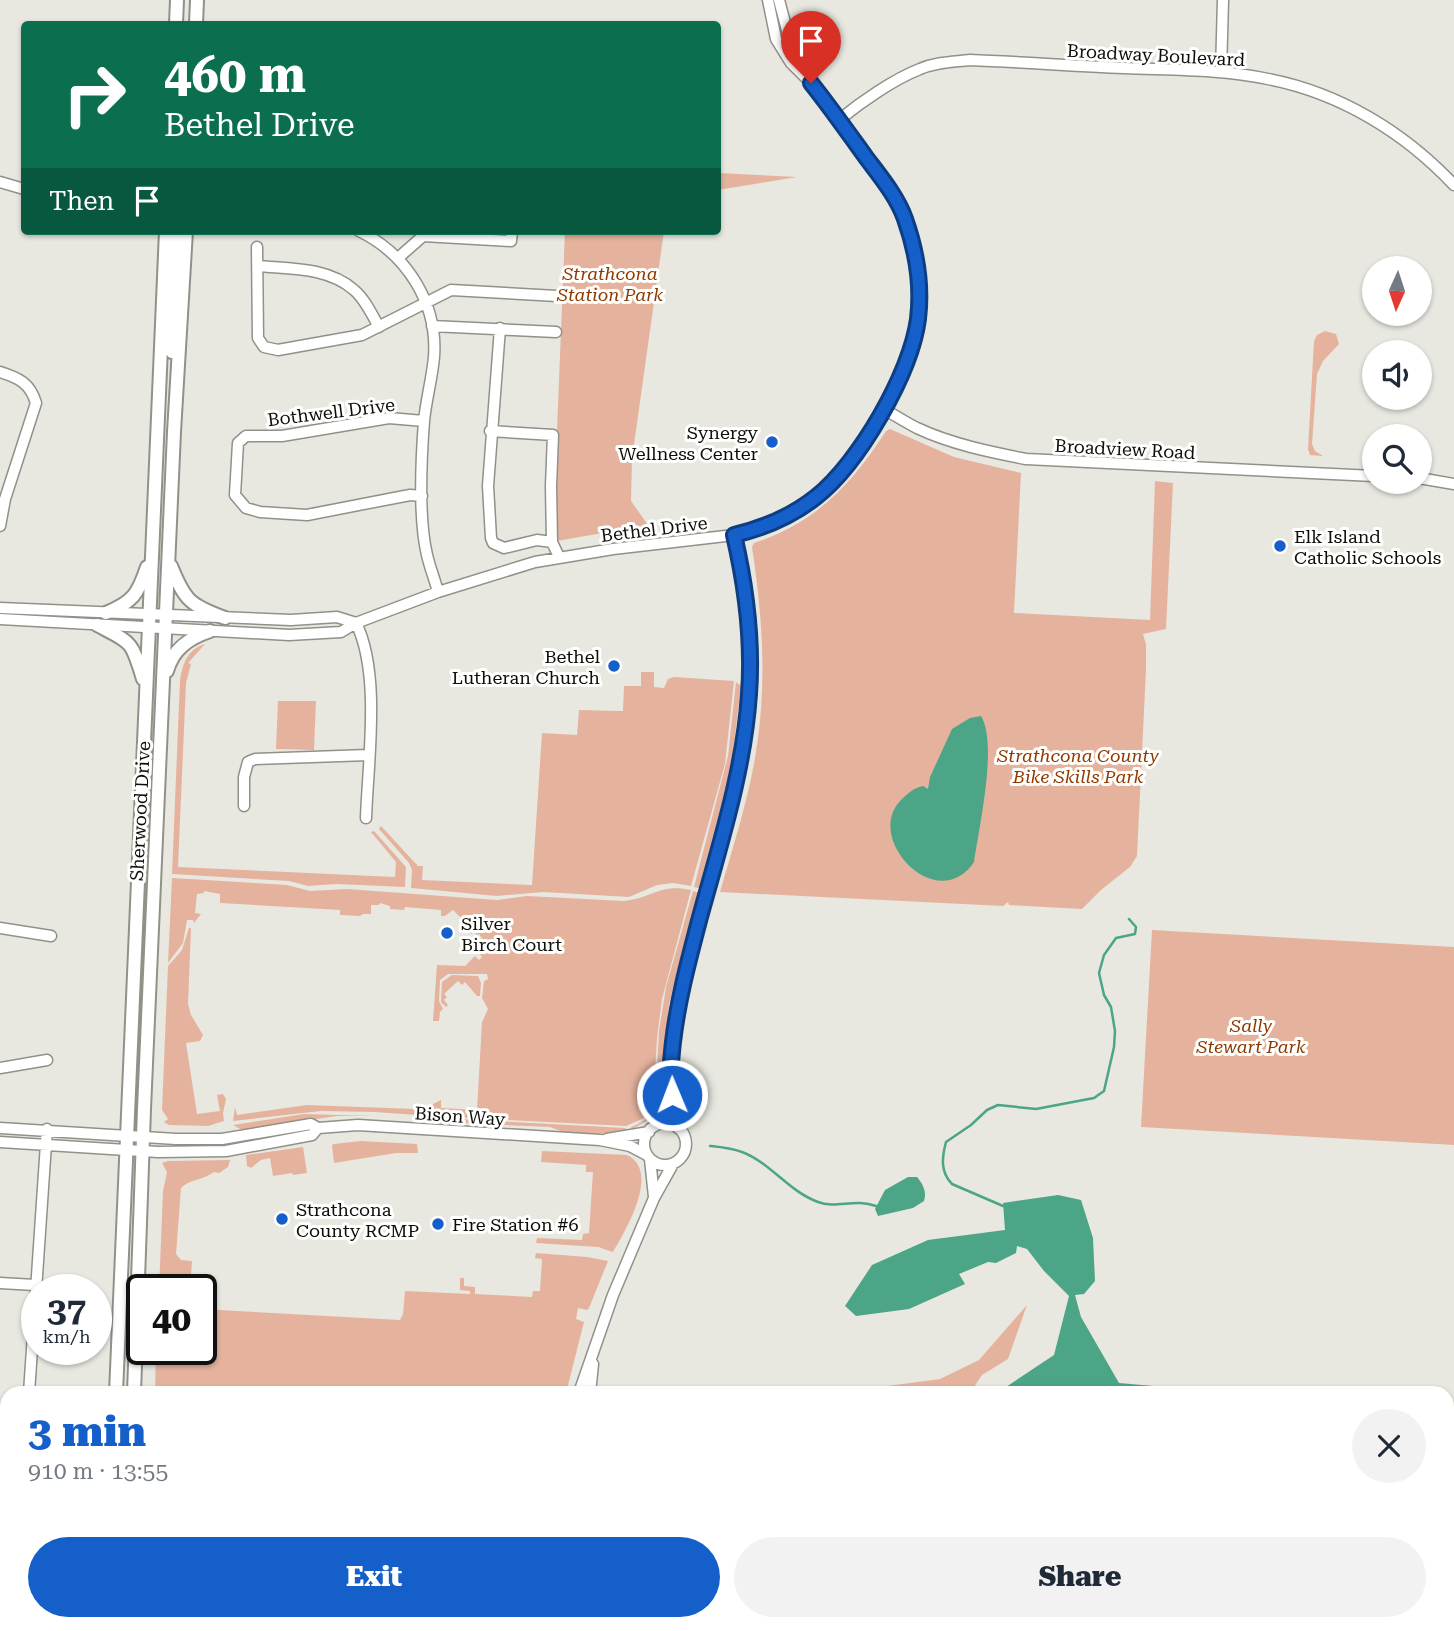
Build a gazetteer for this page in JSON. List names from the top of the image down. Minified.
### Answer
{"streets":{"main road":["Sherwood Drive"],"street":["Broadway Boulevard","Bothwell Drive","Broadview Road","Bethel Drive","Bison Way"]},"crossings":[["Broadway Boulevard","Bethel Drive"],["Broadview Road","Bethel Drive"],["Bethel Drive","Sherwood Drive"],["Sherwood Drive","Bison Way"]],"parks":["Strathcona Station Park","Strathcona County Bike Skills Park","Sally Stewart Park"],"places":["Synergy Wellness Center","Elk Island Catholic Schools","Bethel Lutheran Church","Silver Birch Court","Strathcona County RCMP","Fire Station #6"],"north":"bottom","page":{"turn":["460 m","Bethel Drive"],"then":"Then","speed":"37 km/h","limit":"40","heading":["3 min","910 m · 13:55"],"buttons":["Exit","Share"]}}
